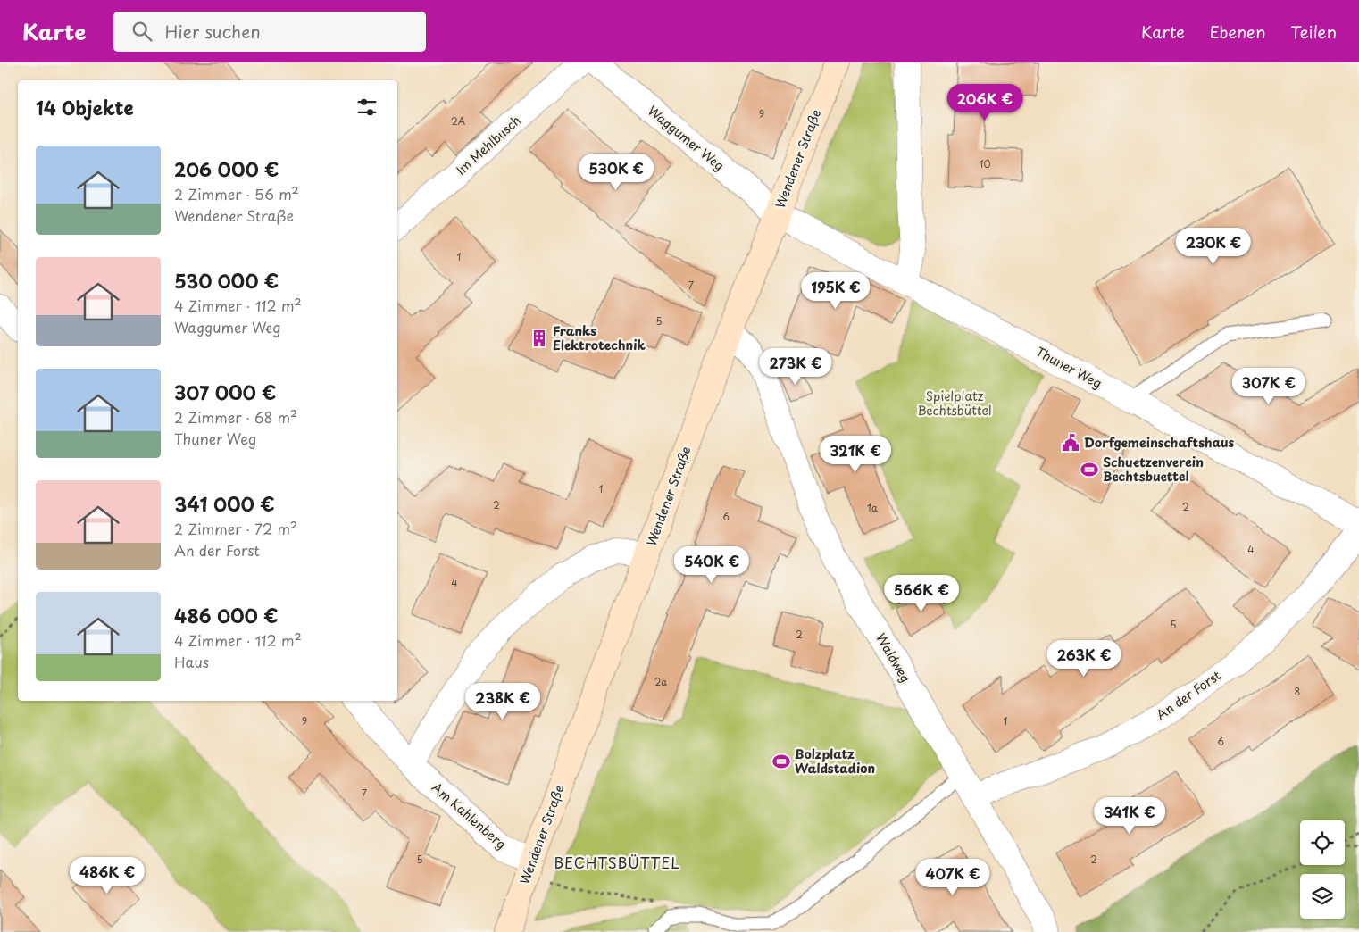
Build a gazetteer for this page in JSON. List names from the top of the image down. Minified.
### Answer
{"streets":{"main road":["Wendener Straße"],"street":["Waggumer Weg","Im Mehlbusch","Thuner Weg","Waldweg","An der Forst","Am Kahlenberg"]},"crossings":[["Waggumer Weg","Wendener Straße"],["Waggumer Weg","Thuner Weg"],["Wendener Straße","Thuner Weg"],["Wendener Straße","Waldweg"],["Wendener Straße","Am Kahlenberg"],["Waldweg","An der Forst"]],"districts":["BECHTSBÜTTEL"],"parks":["Spielplatz Bechtsbüttel"],"places":{"building":["Franks Elektrotechnik"],"public building":["Dorfgemeinschaftshaus"],"sports":["Schuetzenverein Bechtsbuettel","Bolzplatz Waldstadion"]},"house_numbers":["9","2A","10","1","7","5","1","2","2","1a","6","4","4","5","2","2a","8","9","1","6","7","5","2"],"page":{"header":"Karte","search":"Hier suchen","nav":["Karte","Ebenen","Teilen"],"heading":"14 Objekte","price":["206K €","530K €","230K €","195K €","273K €","307K €","321K €","540K €","566K €","263K €","238K €","341K €","486K €","407K €"],"list":[{"name":"206 000 €","note":"2 Zimmer · 56 m² · Wendener Straße"},{"name":"530 000 €","note":"4 Zimmer · 112 m² · Waggumer Weg"},{"name":"307 000 €","note":"2 Zimmer · 68 m² · Thuner Weg"},{"name":"341 000 €","note":"2 Zimmer · 72 m² · An der Forst"},{"name":"486 000 €","note":"4 Zimmer · 112 m² · Haus"}]}}
